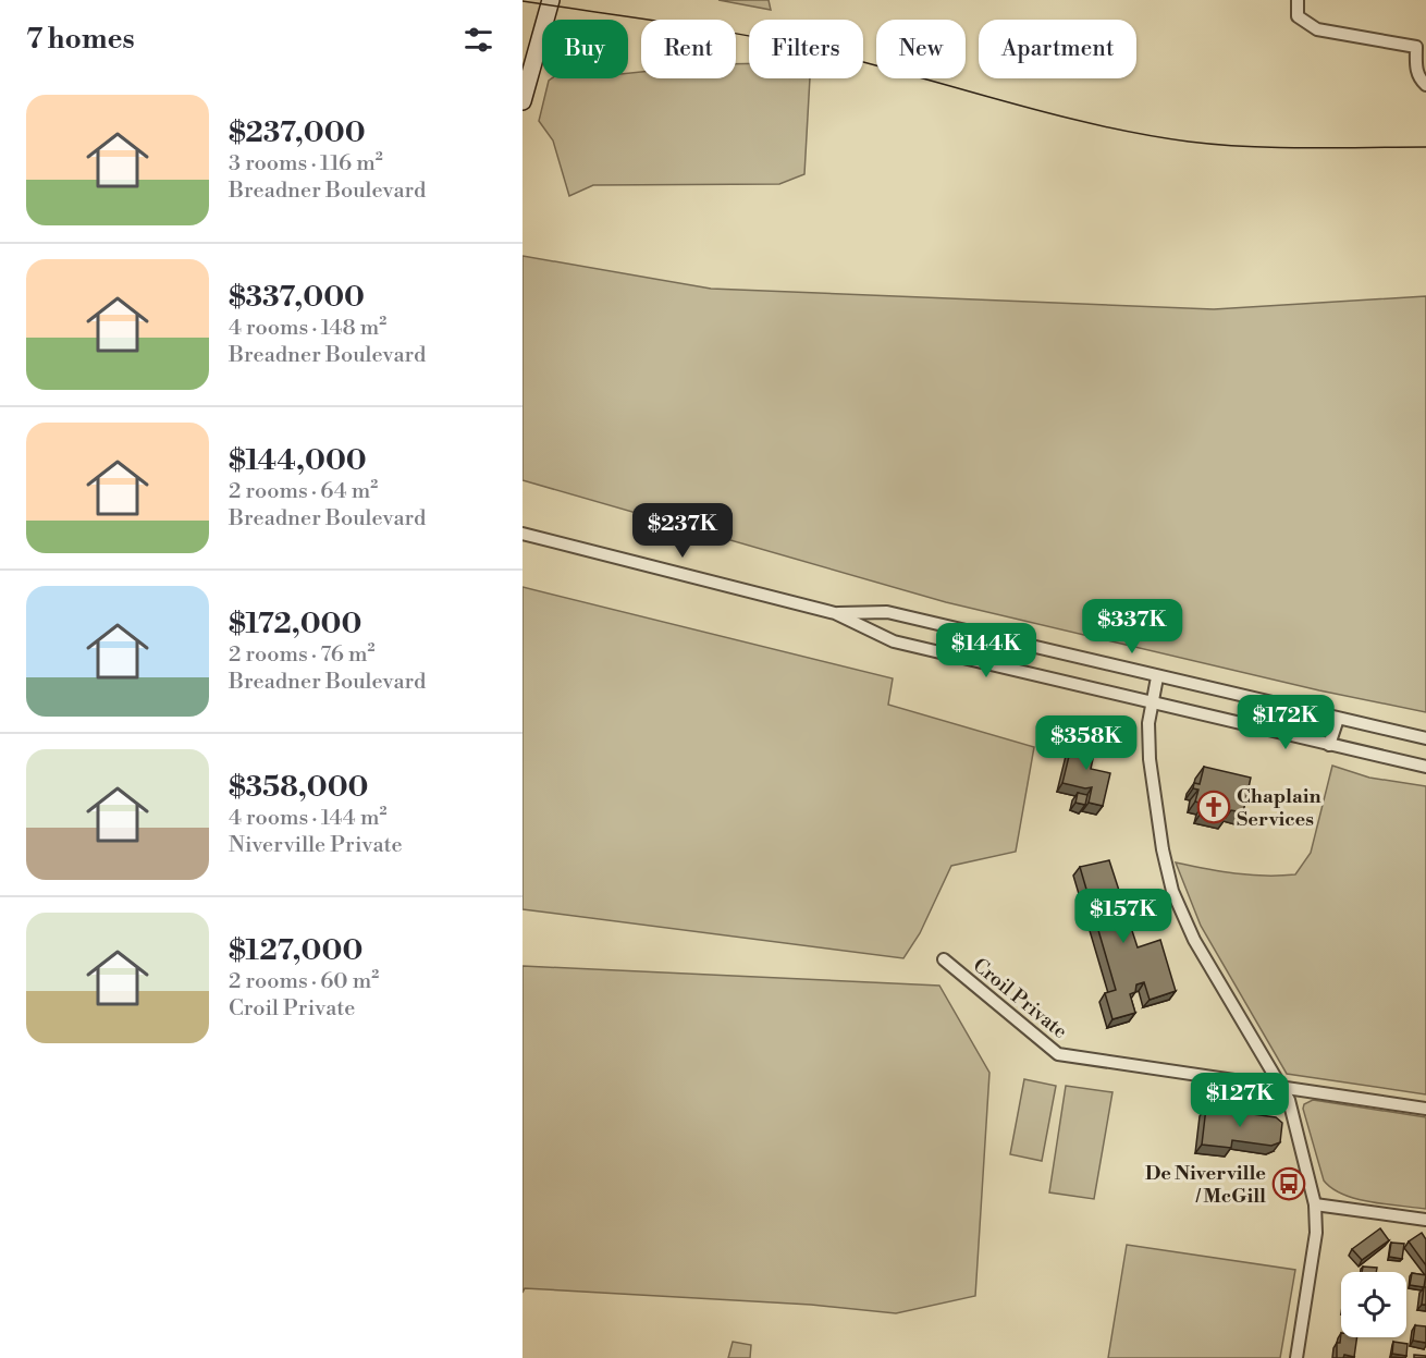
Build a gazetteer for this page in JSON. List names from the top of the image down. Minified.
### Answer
{"streets":{"street":["Croil Private"]},"places":{"church":["Chaplain Services"],"bus stop":["De Niverville / McGill"]},"page":{"heading":"7 homes","chip":["Buy","Rent","Filters","New","Apartment"],"list":[{"name":"$237,000","note":"3 rooms · 116 m² · Breadner Boulevard"},{"name":"$337,000","note":"4 rooms · 148 m² · Breadner Boulevard"},{"name":"$144,000","note":"2 rooms · 64 m² · Breadner Boulevard"},{"name":"$172,000","note":"2 rooms · 76 m² · Breadner Boulevard"},{"name":"$358,000","note":"4 rooms · 144 m² · Niverville Private"},{"name":"$127,000","note":"2 rooms · 60 m² · Croil Private"}],"price":["$237K","$337K","$144K","$172K","$358K","$157K","$127K"]}}
